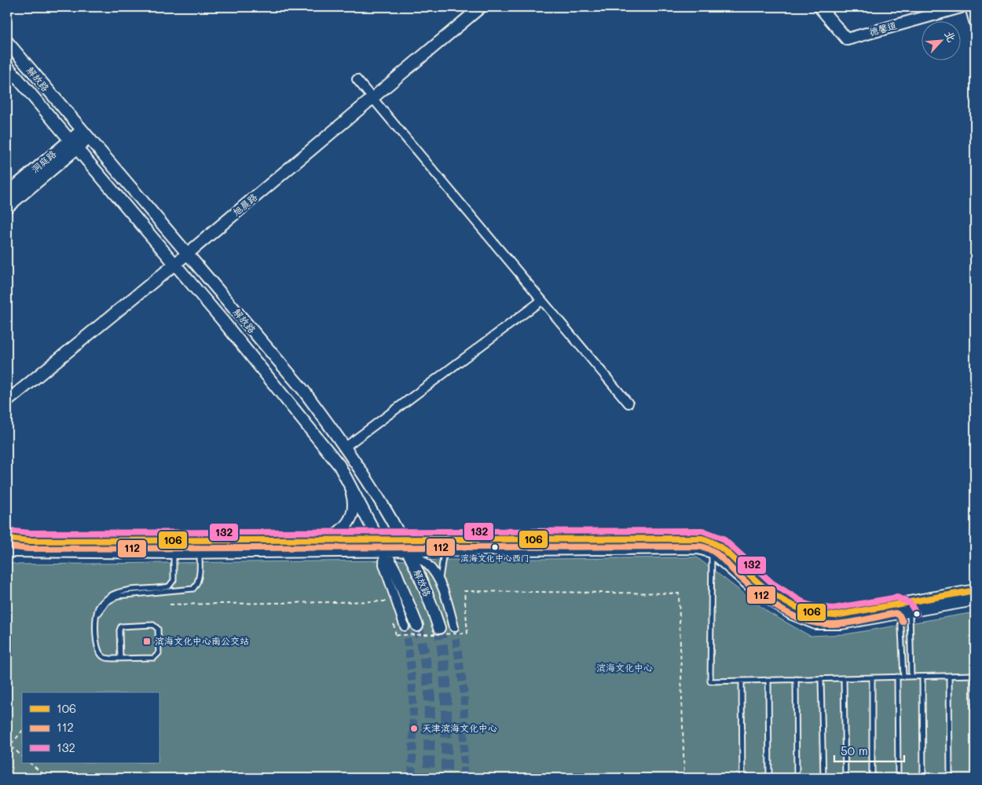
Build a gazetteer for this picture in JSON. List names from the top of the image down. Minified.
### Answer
{"streets":{"street":["德馨道","解放路","洞庭路","旭晨路"]},"crossings":[["解放路","洞庭路"],["解放路","旭晨路"]],"parks":["滨海文化中心"],"places":{"other":["滨海文化中心西门","天津滨海文化中心"],"transit":["滨海文化中心南公交站"]},"lines":["transit line 132","transit line 106","transit line 112"],"legend":["106","112","132"],"scale_bar":"50 m","north":"top right"}
